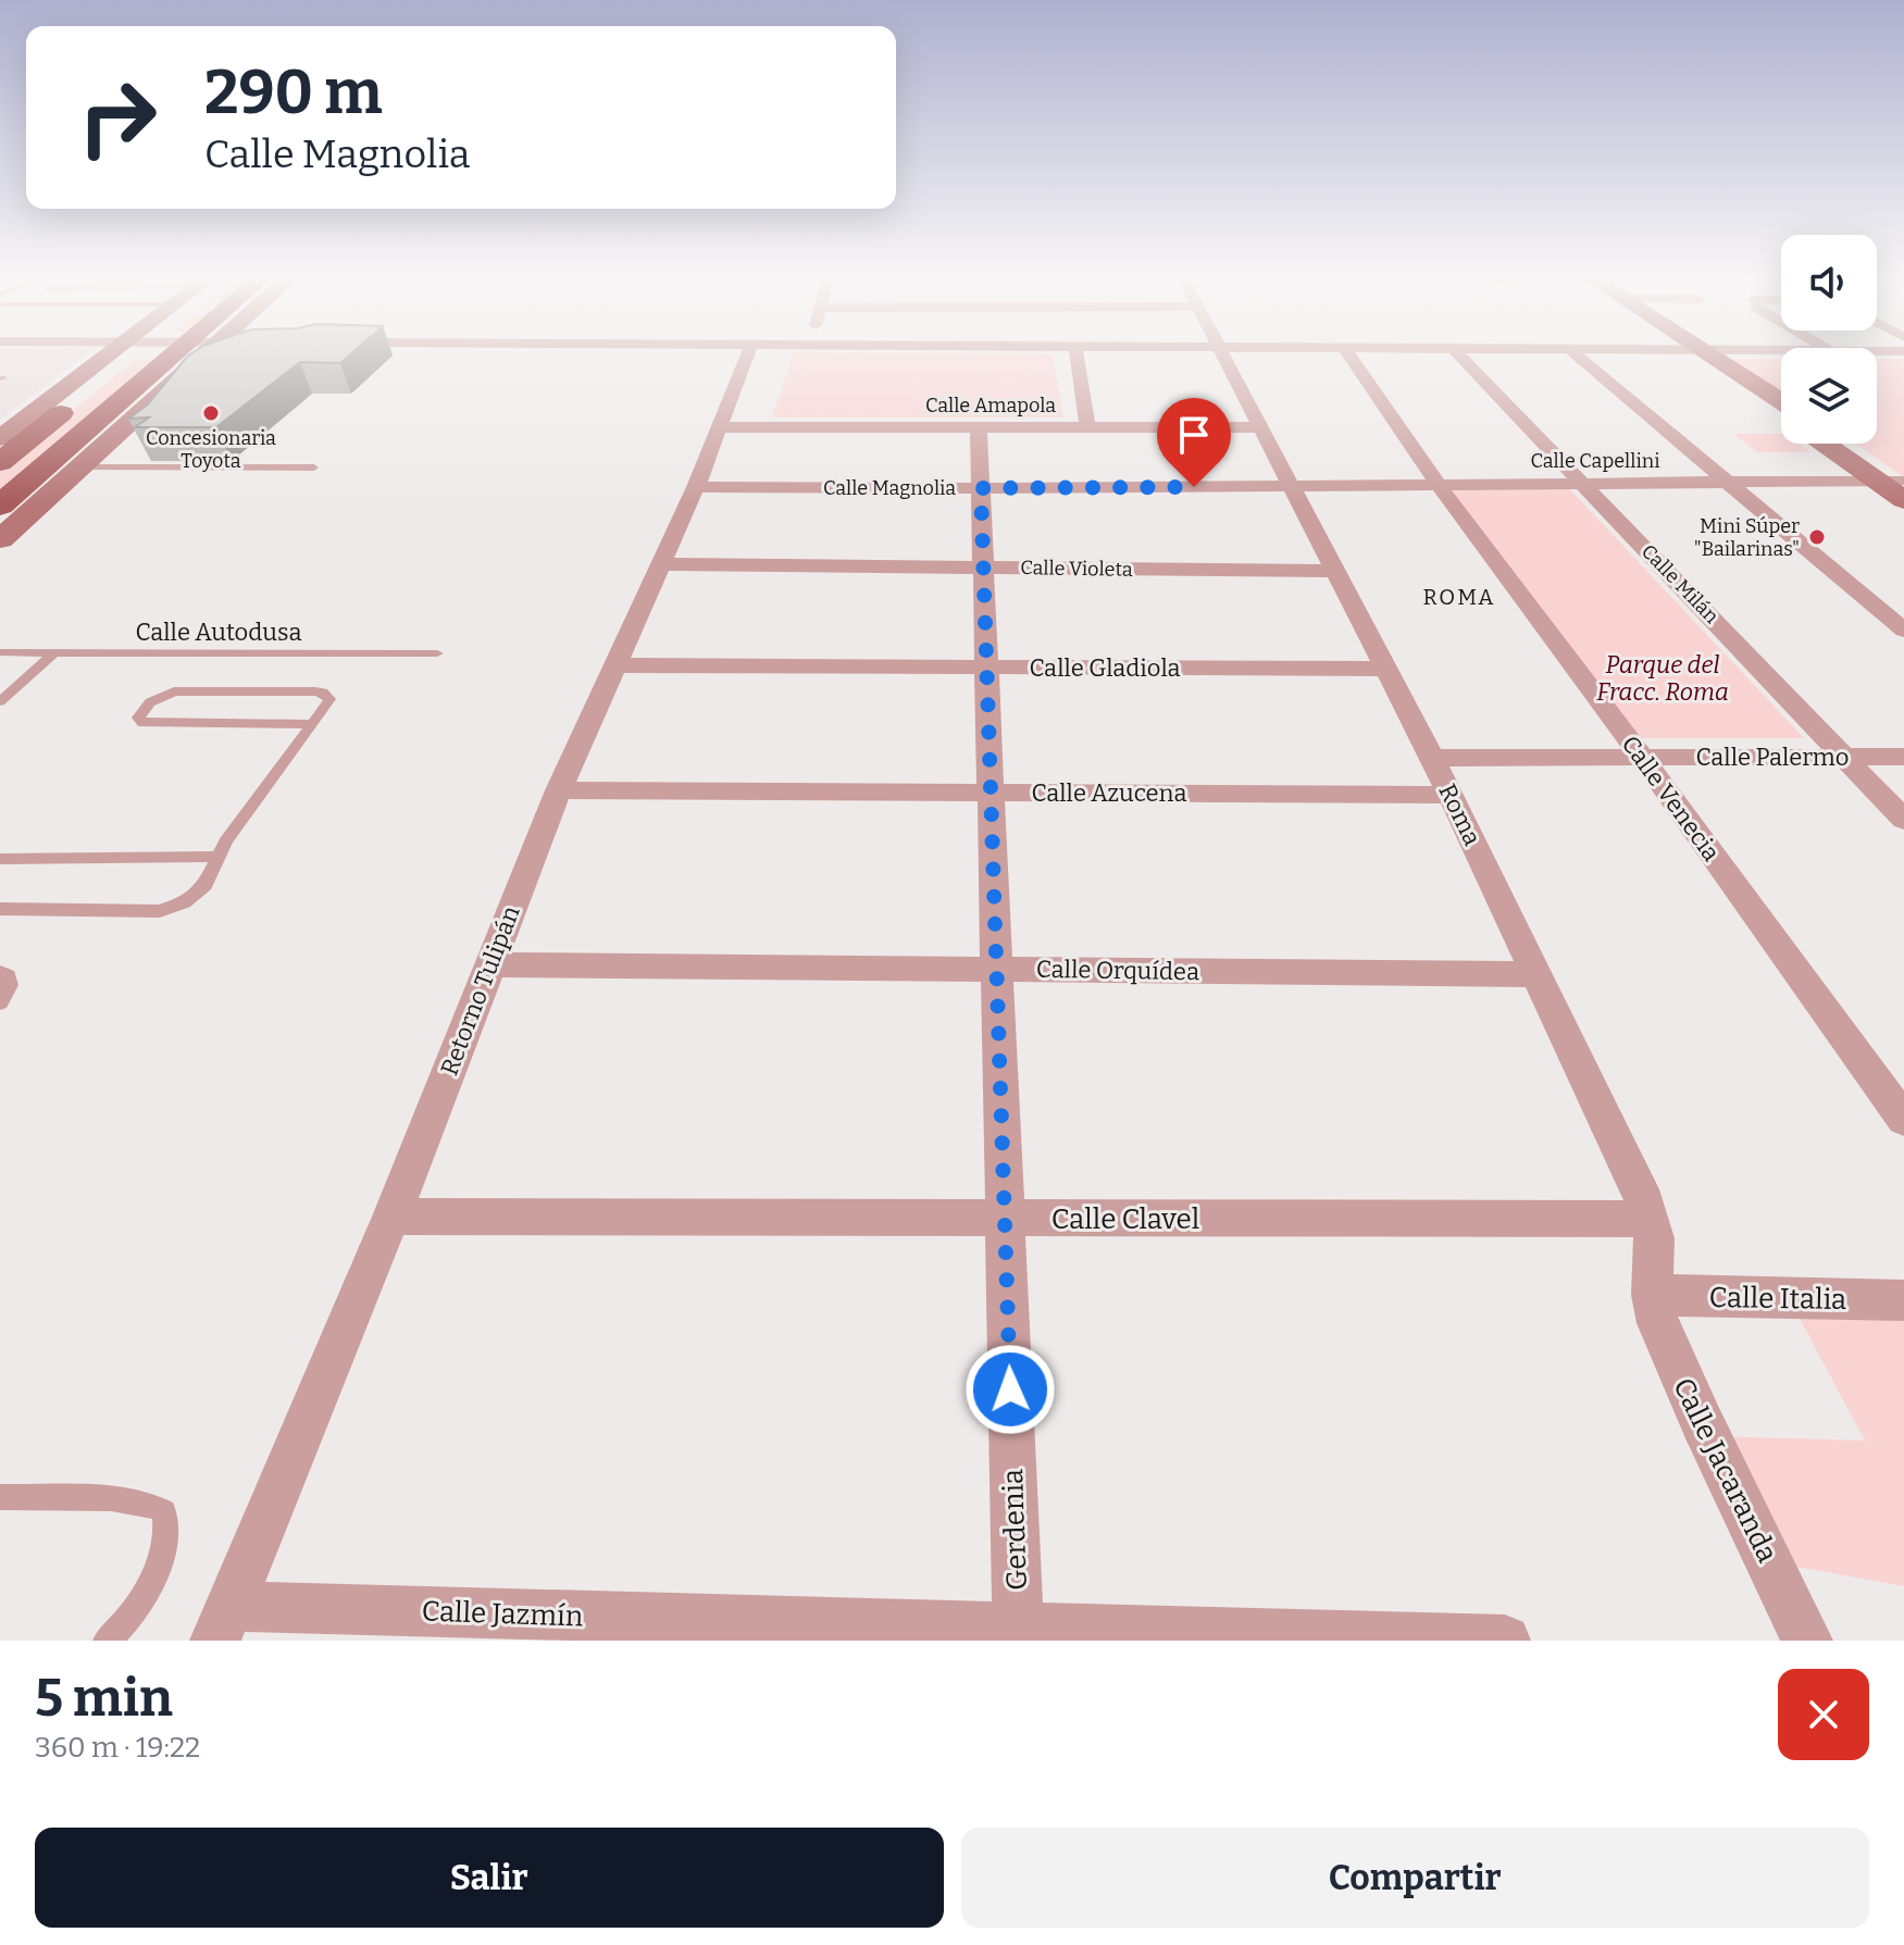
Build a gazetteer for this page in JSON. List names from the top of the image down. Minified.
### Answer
{"streets":{"street":["Calle Amapola","Calle Capellini","Calle Magnolia","Calle Violeta","Calle Milán","Calle Gladiola","Calle Palermo","Calle Azucena","Calle Venecia","Roma","Calle Orquídea","Retorno Tulipán","Calle Clavel","Calle Italia","Calle Jacaranda","Gerdenia","Calle Jazmín"],"lane":["Calle Autodusa"]},"crossings":[["Calle Amapola","Roma"],["Calle Amapola","Retorno Tulipán"],["Calle Amapola","Gerdenia"],["Calle Capellini","Calle Magnolia"],["Calle Capellini","Calle Milán"],["Calle Capellini","Calle Venecia"],["Calle Capellini","Roma"],["Calle Magnolia","Roma"],["Calle Magnolia","Retorno Tulipán"],["Calle Magnolia","Gerdenia"],["Calle Violeta","Roma"],["Calle Violeta","Retorno Tulipán"],["Calle Violeta","Gerdenia"],["Calle Milán","Calle Palermo"],["Calle Gladiola","Roma"],["Calle Gladiola","Retorno Tulipán"],["Calle Gladiola","Gerdenia"],["Calle Palermo","Calle Venecia"],["Calle Palermo","Roma"],["Calle Azucena","Roma"],["Calle Azucena","Retorno Tulipán"],["Calle Azucena","Gerdenia"],["Roma","Calle Orquídea"],["Roma","Calle Clavel"],["Roma","Calle Italia"],["Roma","Calle Jacaranda"],["Calle Orquídea","Retorno Tulipán"],["Calle Orquídea","Gerdenia"],["Retorno Tulipán","Calle Clavel"],["Retorno Tulipán","Calle Jazmín"],["Calle Clavel","Gerdenia"],["Calle Italia","Calle Jacaranda"],["Gerdenia","Calle Jazmín"]],"districts":["ROMA"],"parks":["Parque del Fracc. Roma"],"places":["Concesionaria Toyota","Mini Súper \"Bailarinas\""],"page":{"turn":["290 m","Calle Magnolia"],"heading":["5 min","360 m · 19:22"],"buttons":["Salir","Compartir"]}}
